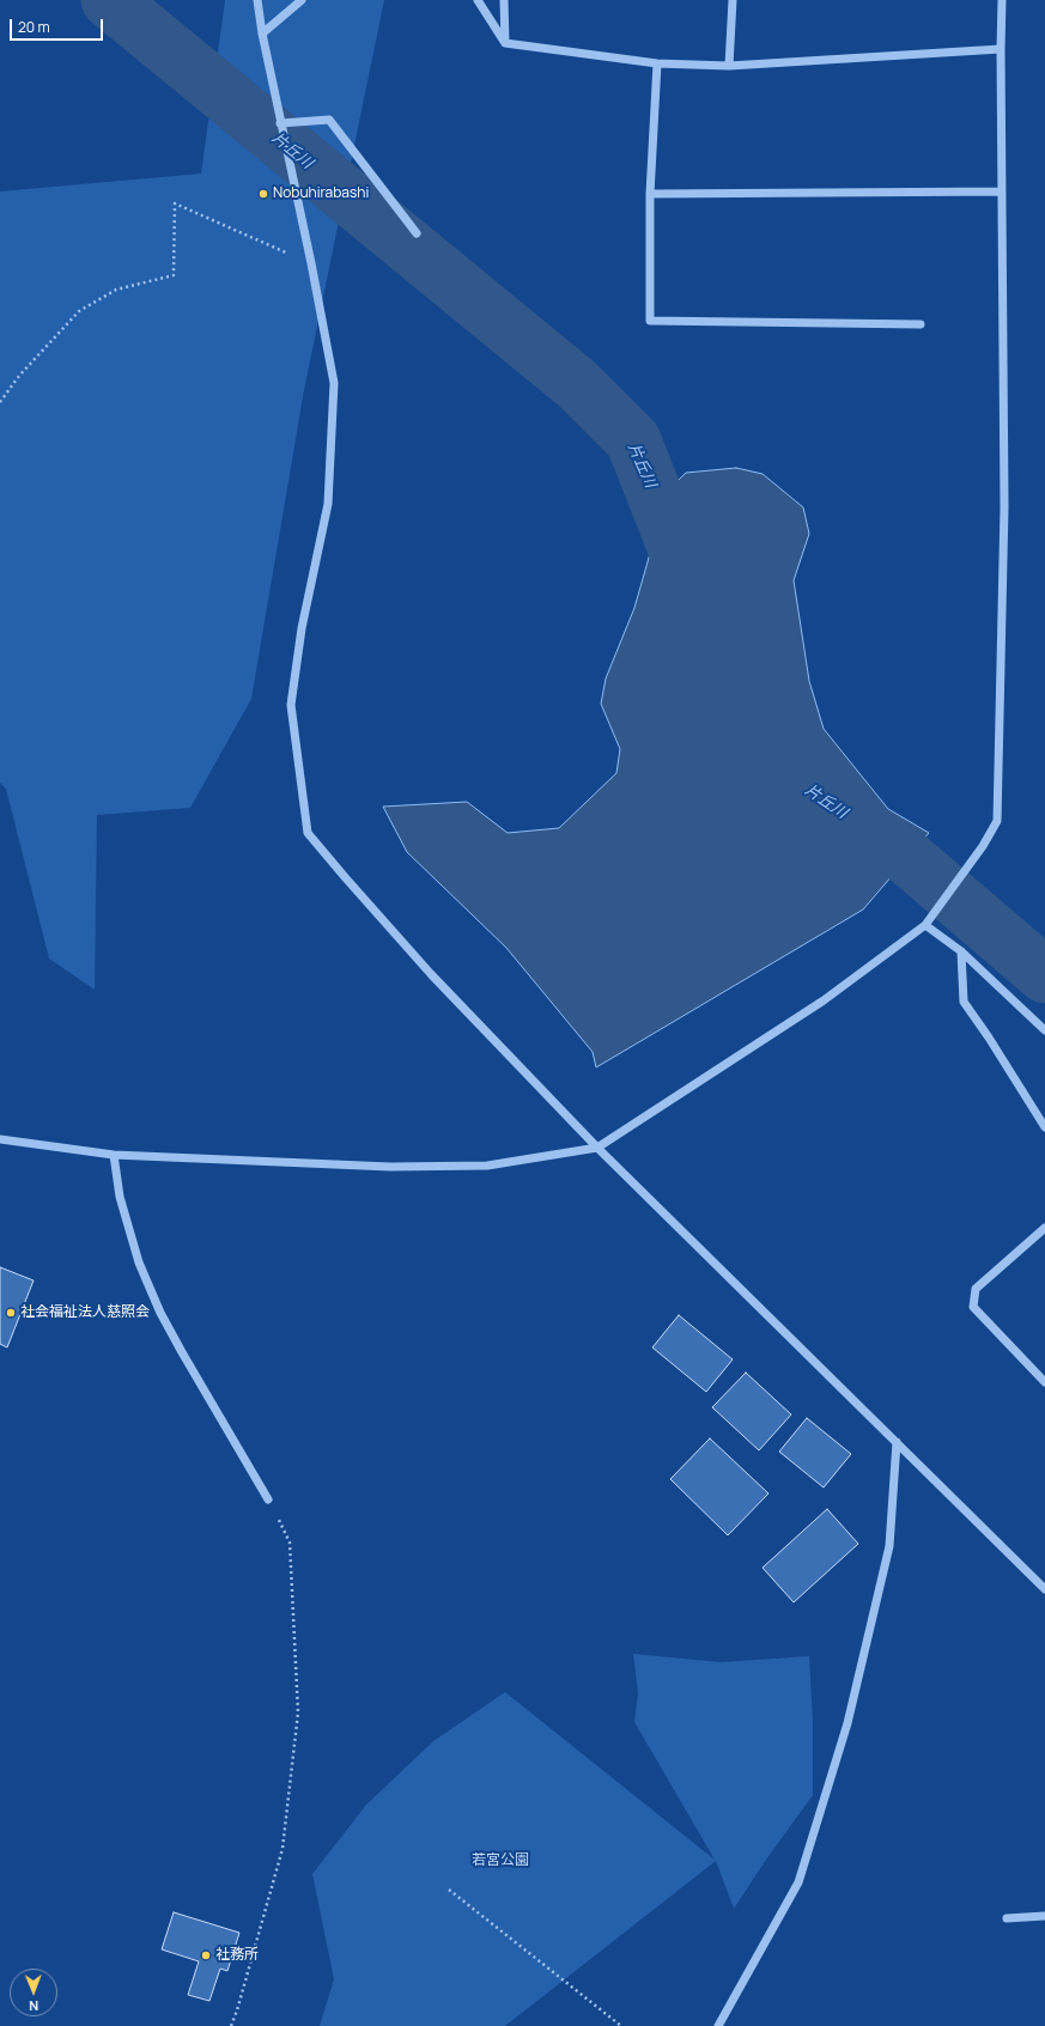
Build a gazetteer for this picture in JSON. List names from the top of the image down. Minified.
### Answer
{"water":["片丘川"],"parks":["若宮公園"],"places":["Nobuhirabashi","社会福祉法人慈照会","社務所"],"scale_bar":"20 m","north":"bottom"}
